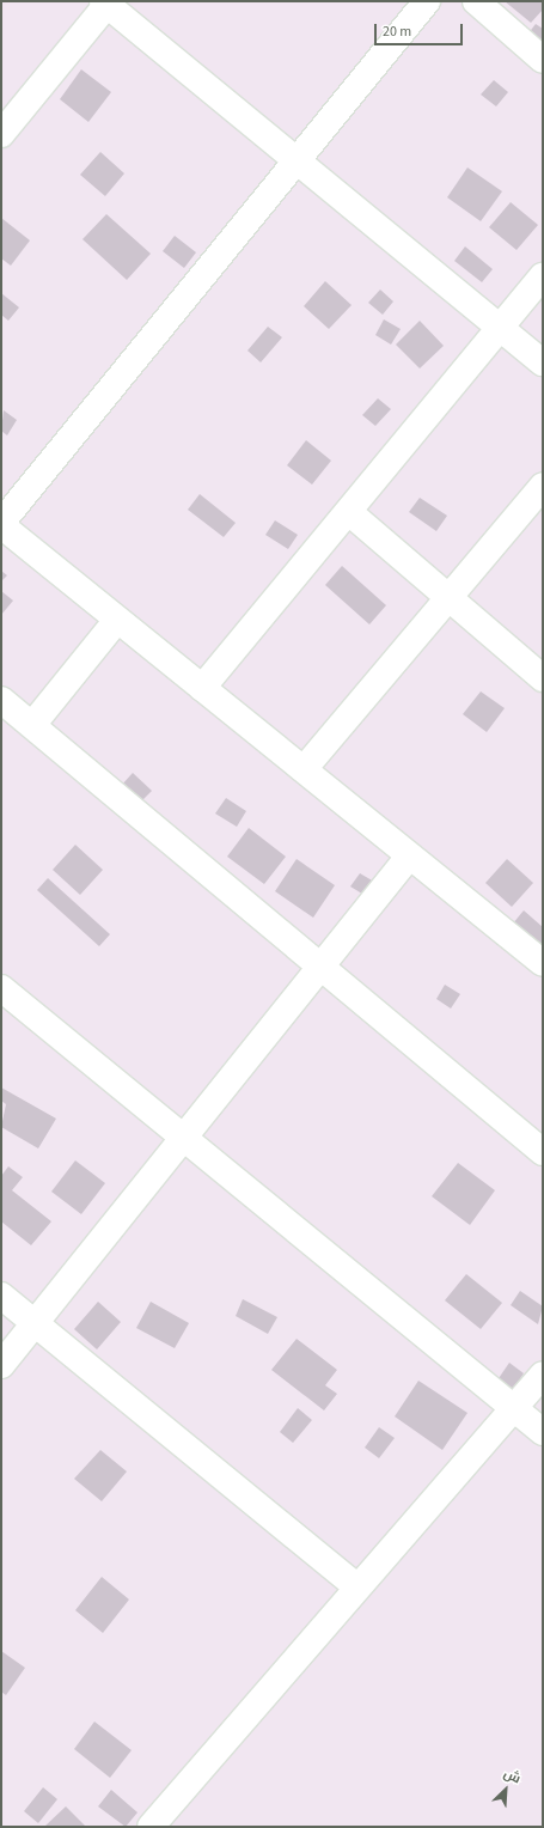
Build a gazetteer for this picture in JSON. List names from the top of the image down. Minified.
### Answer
{"scale_bar":"20 m","north":"top right"}
